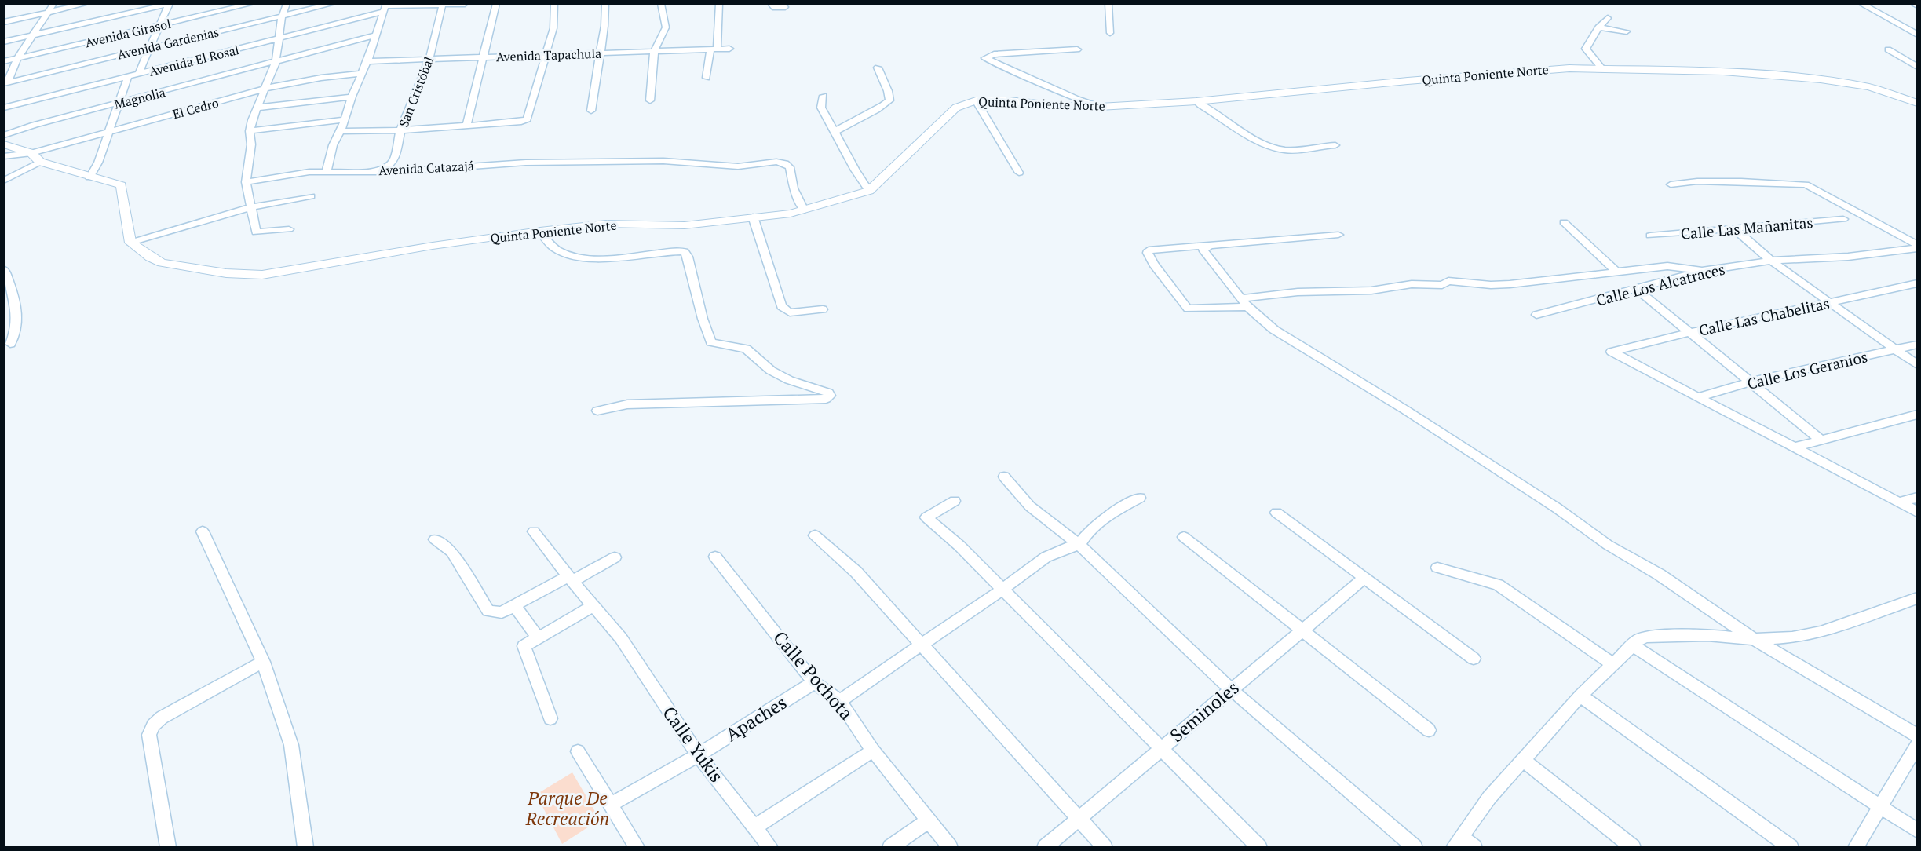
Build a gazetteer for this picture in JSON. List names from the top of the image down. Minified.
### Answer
{"streets":{"street":["Avenida Girasol","Avenida Gardenias","Avenida Tapachula","Avenida El Rosal","Quinta Poniente Norte","San Cristóbal","Magnolia","El Cedro","Avenida Catazajá","Calle Las Mañanitas","Calle Los Alcatraces","Calle Las Chabelitas","Calle Los Geranios","Calle Pochota","Seminoles","Apaches","Calle Yukis"]},"crossings":[["Avenida Tapachula","San Cristóbal"],["Avenida El Rosal","San Cristóbal"],["Quinta Poniente Norte","Avenida Catazajá"],["San Cristóbal","Avenida Catazajá"],["Calle Las Chabelitas","Calle Los Geranios"],["Calle Pochota","Apaches"],["Apaches","Calle Yukis"]],"parks":["Parque De Recreación"]}
